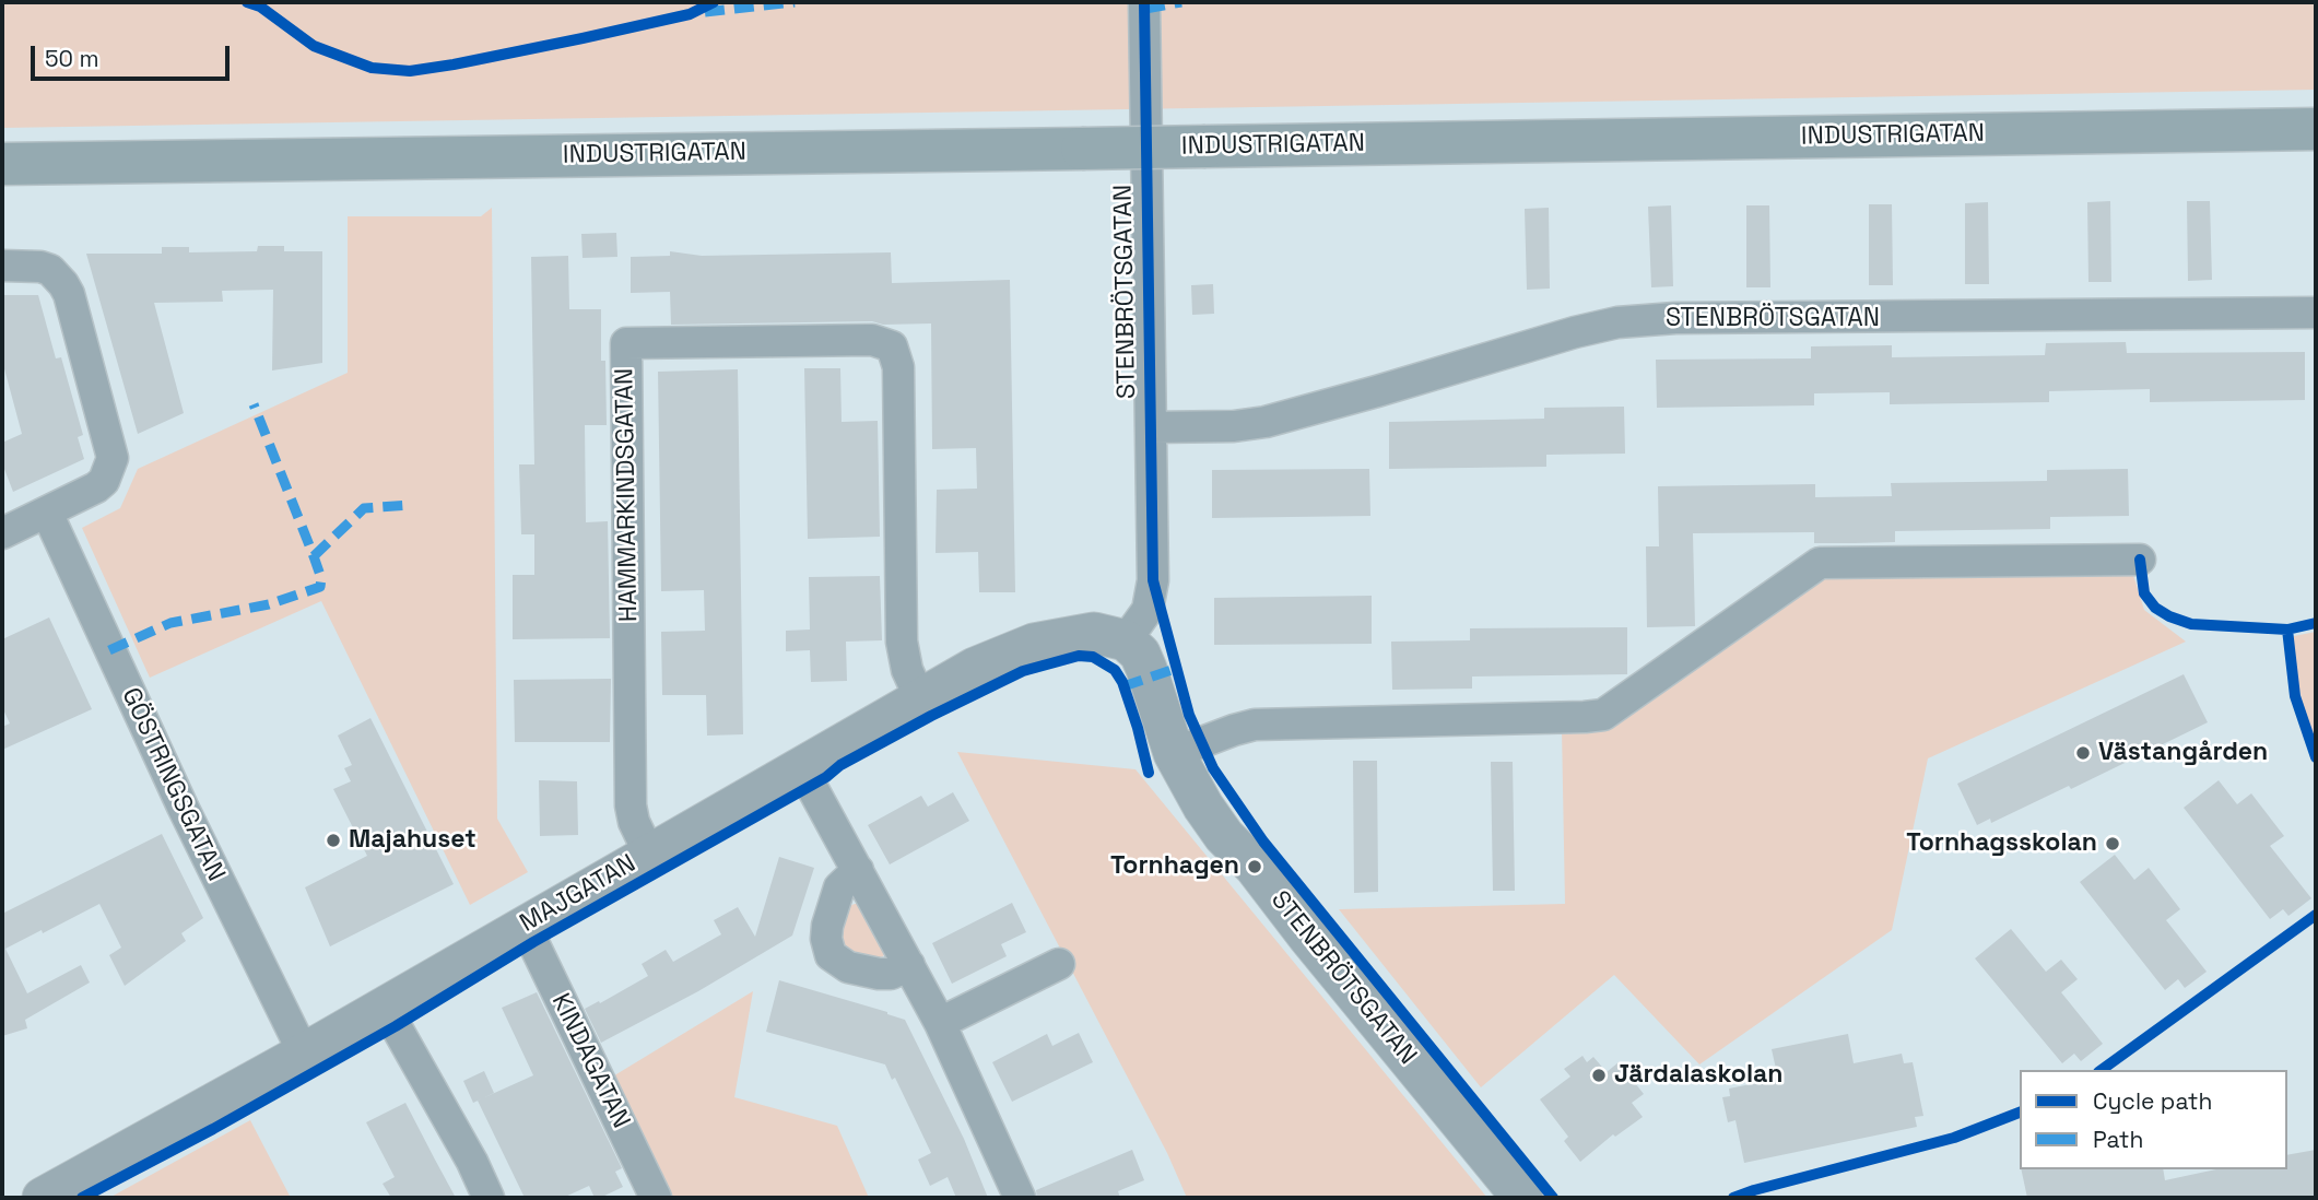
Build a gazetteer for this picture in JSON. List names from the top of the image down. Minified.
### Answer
{"streets":{"main road":["INDUSTRIGATAN"],"street":["STENBRÖTSGATAN","HAMMARKINDSGATAN","GÖSTRINGSGATAN","MAJGATAN","KINDAGATAN"]},"crossings":[["STENBRÖTSGATAN","MAJGATAN"],["HAMMARKINDSGATAN","MAJGATAN"],["GÖSTRINGSGATAN","MAJGATAN"],["MAJGATAN","KINDAGATAN"]],"places":["Västangården","Majahuset","Tornhagsskolan","Tornhagen","Järdalaskolan"],"legend":["Cycle path","Path"],"scale_bar":"50 m"}
